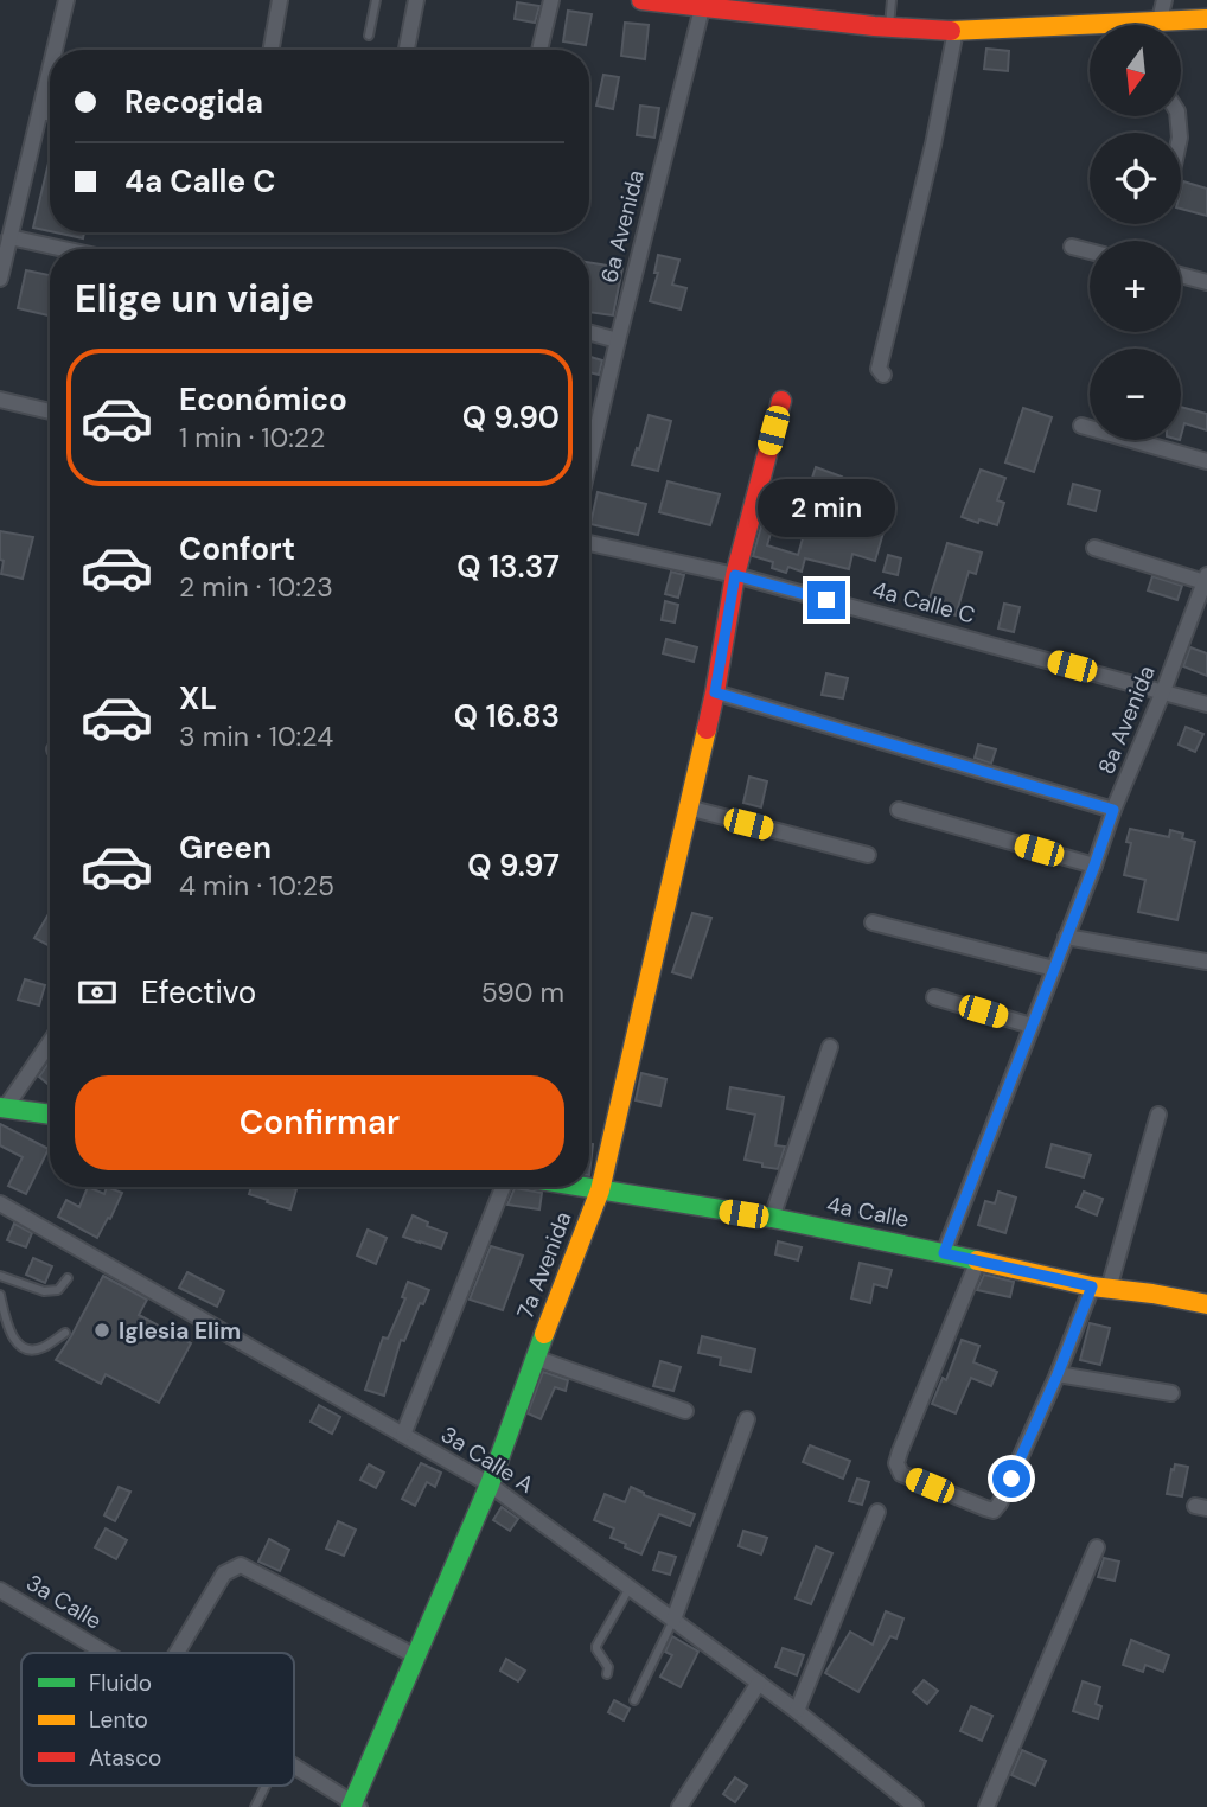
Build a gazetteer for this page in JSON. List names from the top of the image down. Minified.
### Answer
{"streets":{"street":["6a Avenida","4a Calle C","8a Avenida","4a Calle","7a Avenida","3a Calle A","3a Calle"]},"crossings":[["4a Calle C","8a Avenida"],["4a Calle C","7a Avenida"],["8a Avenida","4a Calle"],["4a Calle","7a Avenida"],["7a Avenida","3a Calle A"],["7a Avenida","3a Calle"]],"places":["Iglesia Elim"],"legend":["Fluido","Lento","Atasco"],"north":"bottom","page":{"map_buttons":["+","−"],"banner":["Recogida","4a Calle C"],"heading":"Elige un viaje","list":[{"name":"Económico","note":"1 min · 10:22","value":"Q 9.90"},{"name":"Confort","note":"2 min · 10:23","value":"Q 13.37"},{"name":"XL","note":"3 min · 10:24","value":"Q 16.83"},{"name":"Green","note":"4 min · 10:25","value":"Q 9.97"}],"bubble":"2 min","pay":["Efectivo","590 m"],"buttons":"Confirmar"}}
